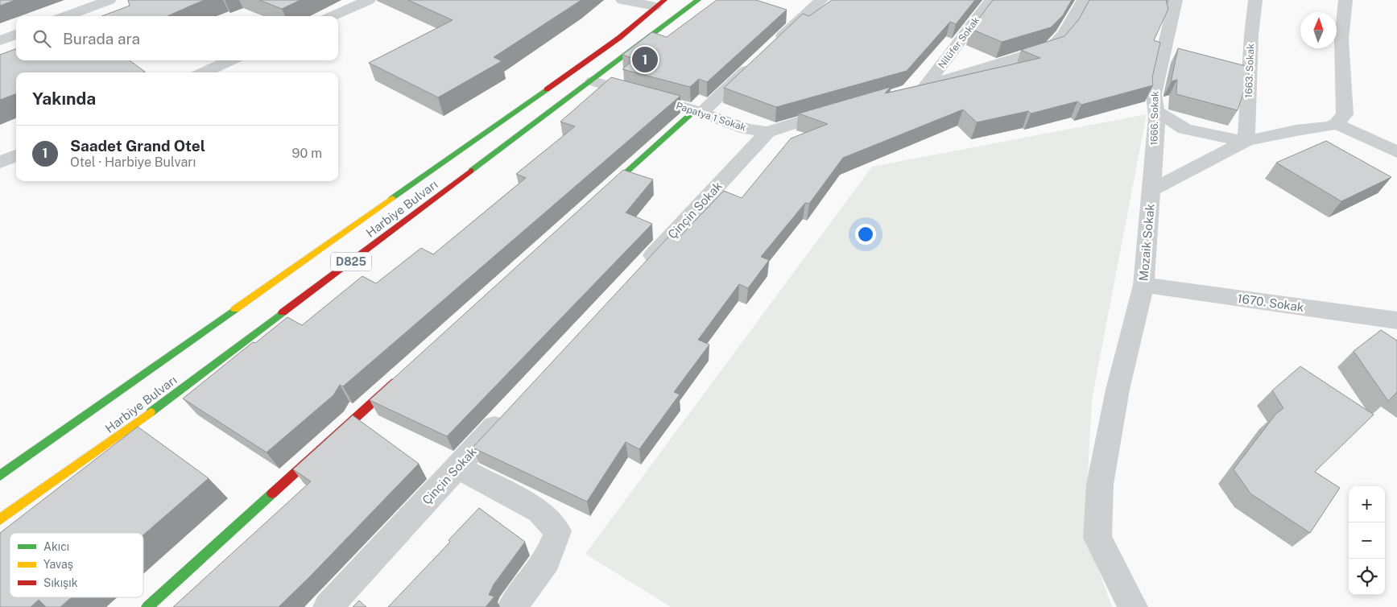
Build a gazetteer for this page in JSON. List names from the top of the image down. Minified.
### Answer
{"streets":{"main road":["Harbiye Bulvarı","D825"],"street":["Nilüfer Sokak","1663. Sokak","Papatya 1 Sokak","1666. Sokak","Çinçin Sokak","Mozaik Sokak","1670. Sokak"]},"crossings":[["1663. Sokak","Mozaik Sokak"],["Papatya 1 Sokak","Harbiye Bulvarı"],["Papatya 1 Sokak","Çinçin Sokak"],["1666. Sokak","Mozaik Sokak"],["Mozaik Sokak","1670. Sokak"]],"legend":["Akıcı","Yavaş","Sıkışık"],"north":"top","page":{"search":"Burada ara","pins":"1","heading":"Yakında","list":[{"mark":"1","name":"Saadet Grand Otel","note":"Otel · Harbiye Bulvarı","value":"90 m"}],"map_buttons":["+","−"]}}
